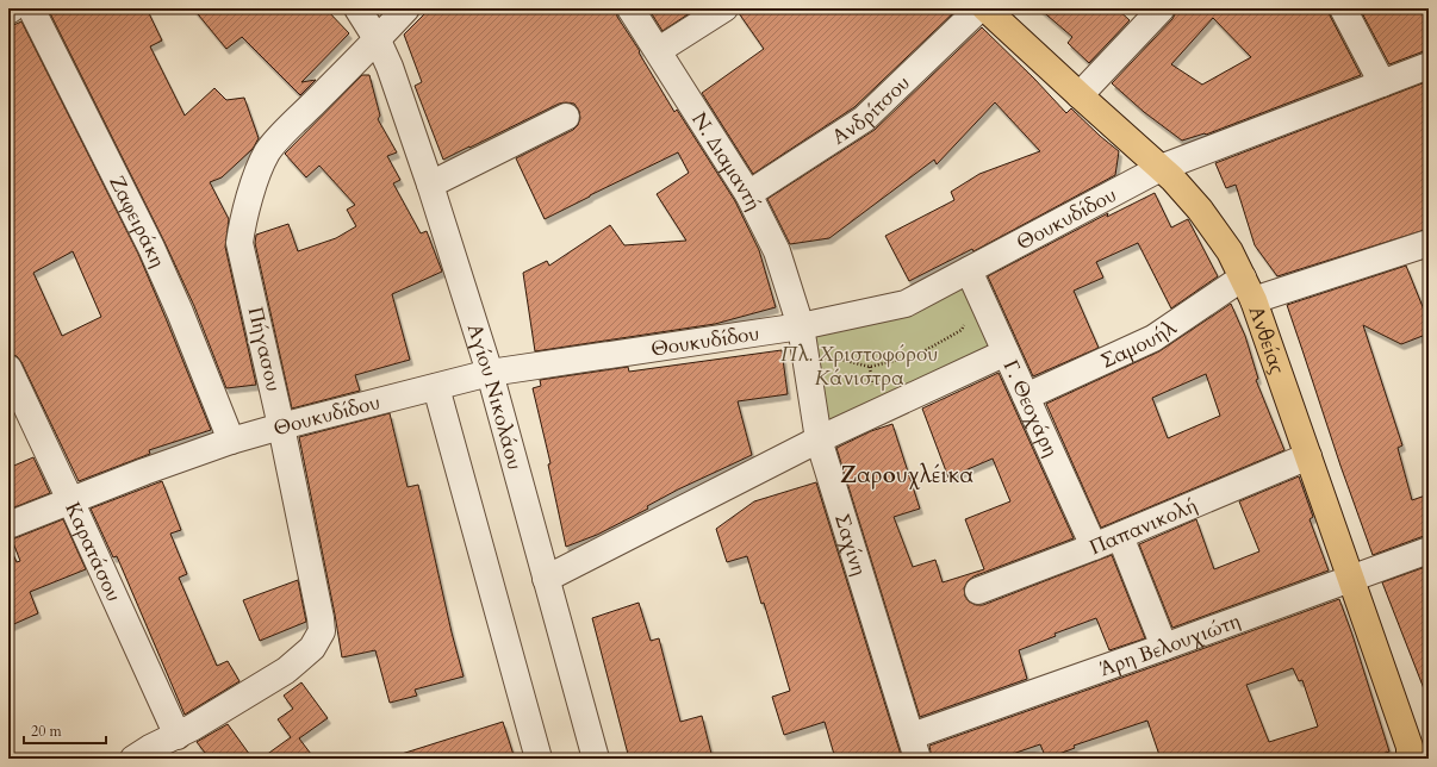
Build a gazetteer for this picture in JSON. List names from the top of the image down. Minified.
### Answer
{"streets":{"main road":["Ανθείας"],"street":["Ανδρίτσου","Ν. Διαμαντή","Θουκυδίδου","Ζαφειράκη","Σαμουήλ","Πήγασου","Αγίου Νικολάου","Γ. Θεοχάρη","Παπανικολή","Σαχίνη","Καρατάσου","Άρη Βελουχιώτη"]},"crossings":[["Ανδρίτσου","Ν. Διαμαντή"],["Ν. Διαμαντή","Θουκυδίδου"],["Ν. Διαμαντή","Σαχίνη"],["Θουκυδίδου","Ζαφειράκη"],["Θουκυδίδου","Ανθείας"],["Θουκυδίδου","Πήγασου"],["Θουκυδίδου","Αγίου Νικολάου"],["Θουκυδίδου","Γ. Θεοχάρη"],["Θουκυδίδου","Σαχίνη"],["Θουκυδίδου","Καρατάσου"],["Ανθείας","Σαμουήλ"],["Ανθείας","Παπανικολή"],["Ανθείας","Άρη Βελουχιώτη"],["Σαμουήλ","Γ. Θεοχάρη"],["Πήγασου","Αγίου Νικολάου"],["Πήγασου","Καρατάσου"],["Γ. Θεοχάρη","Παπανικολή"],["Σαχίνη","Άρη Βελουχιώτη"]],"districts":["Ζαρουχλέικα"],"parks":["Πλ. Χριστοφόρου Κάνιστρα"],"scale_bar":"20 m"}
